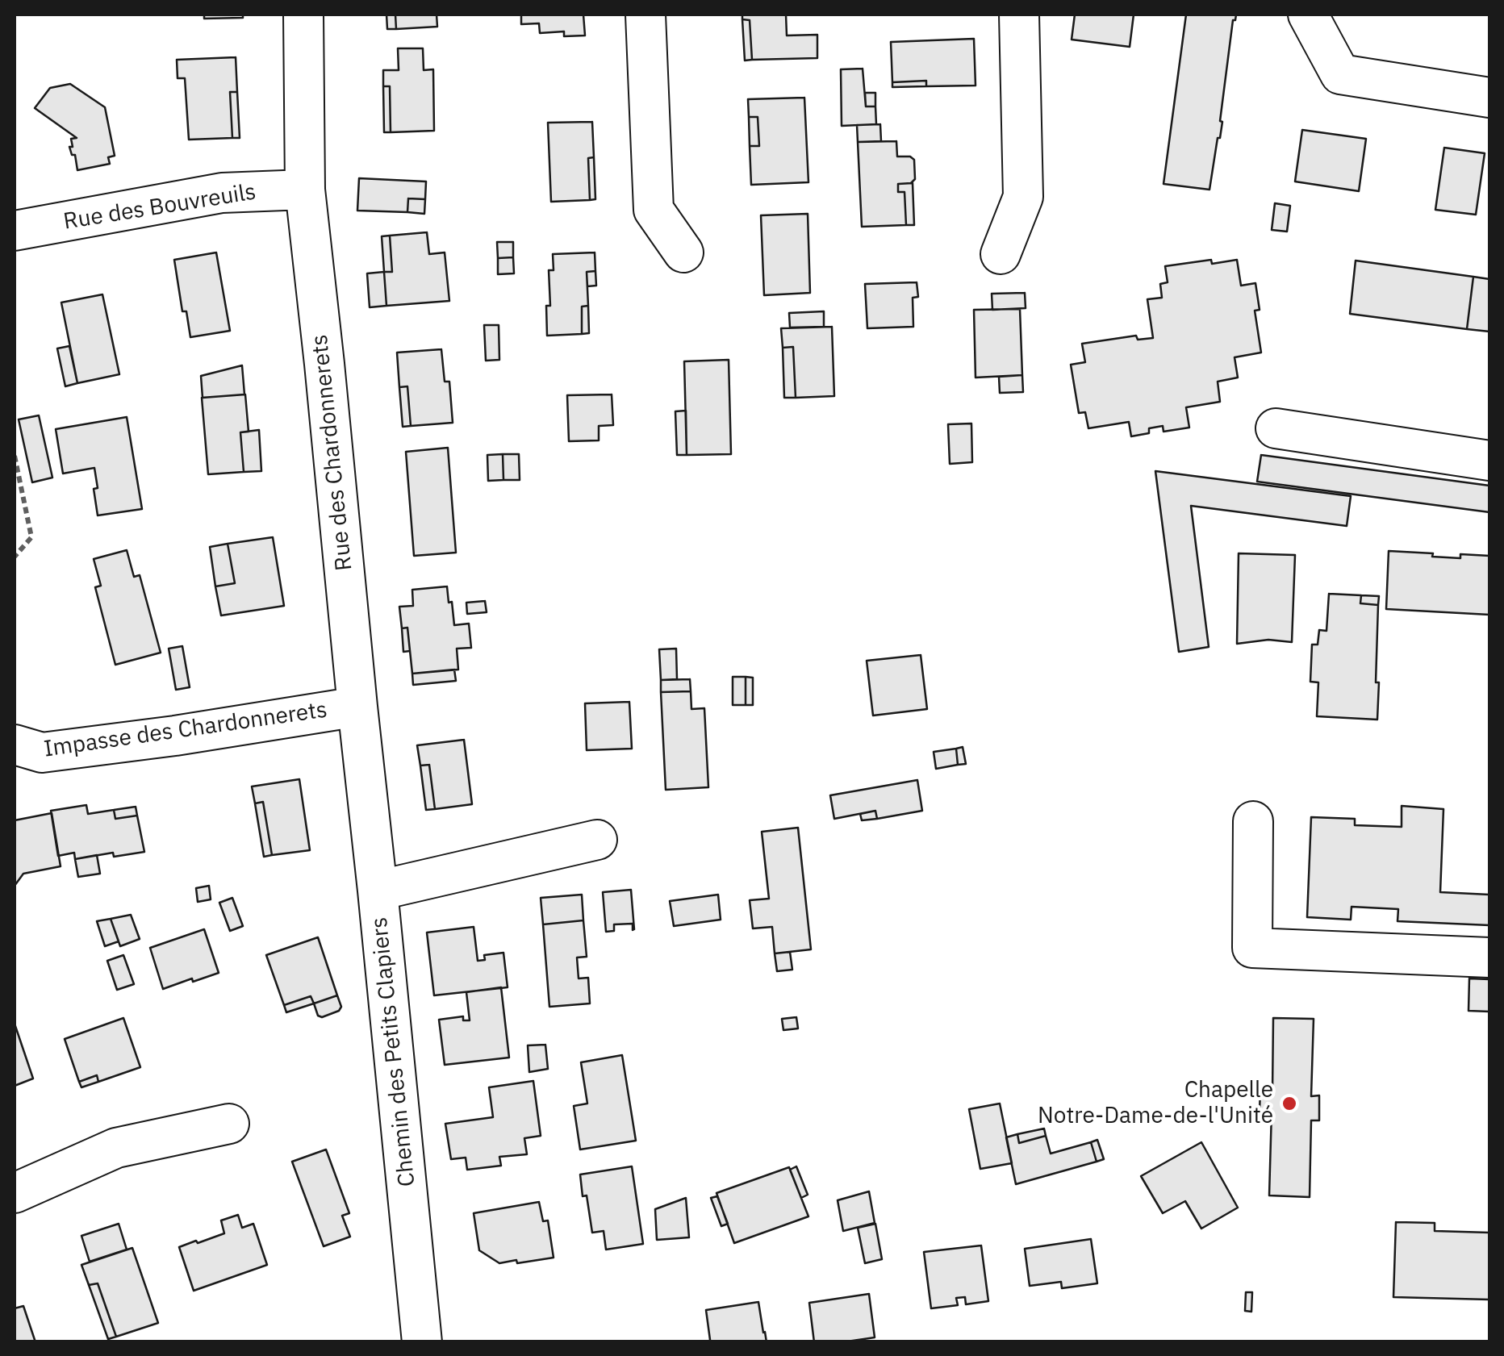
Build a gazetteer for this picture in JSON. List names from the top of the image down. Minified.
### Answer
{"streets":{"street":["Rue des Bouvreuils","Rue des Chardonnerets","Impasse des Chardonnerets","Chemin des Petits Clapiers"]},"crossings":[["Rue des Bouvreuils","Rue des Chardonnerets"],["Rue des Chardonnerets","Impasse des Chardonnerets"],["Rue des Chardonnerets","Chemin des Petits Clapiers"]],"places":["Chapelle Notre-Dame-de-l'Unité"]}
